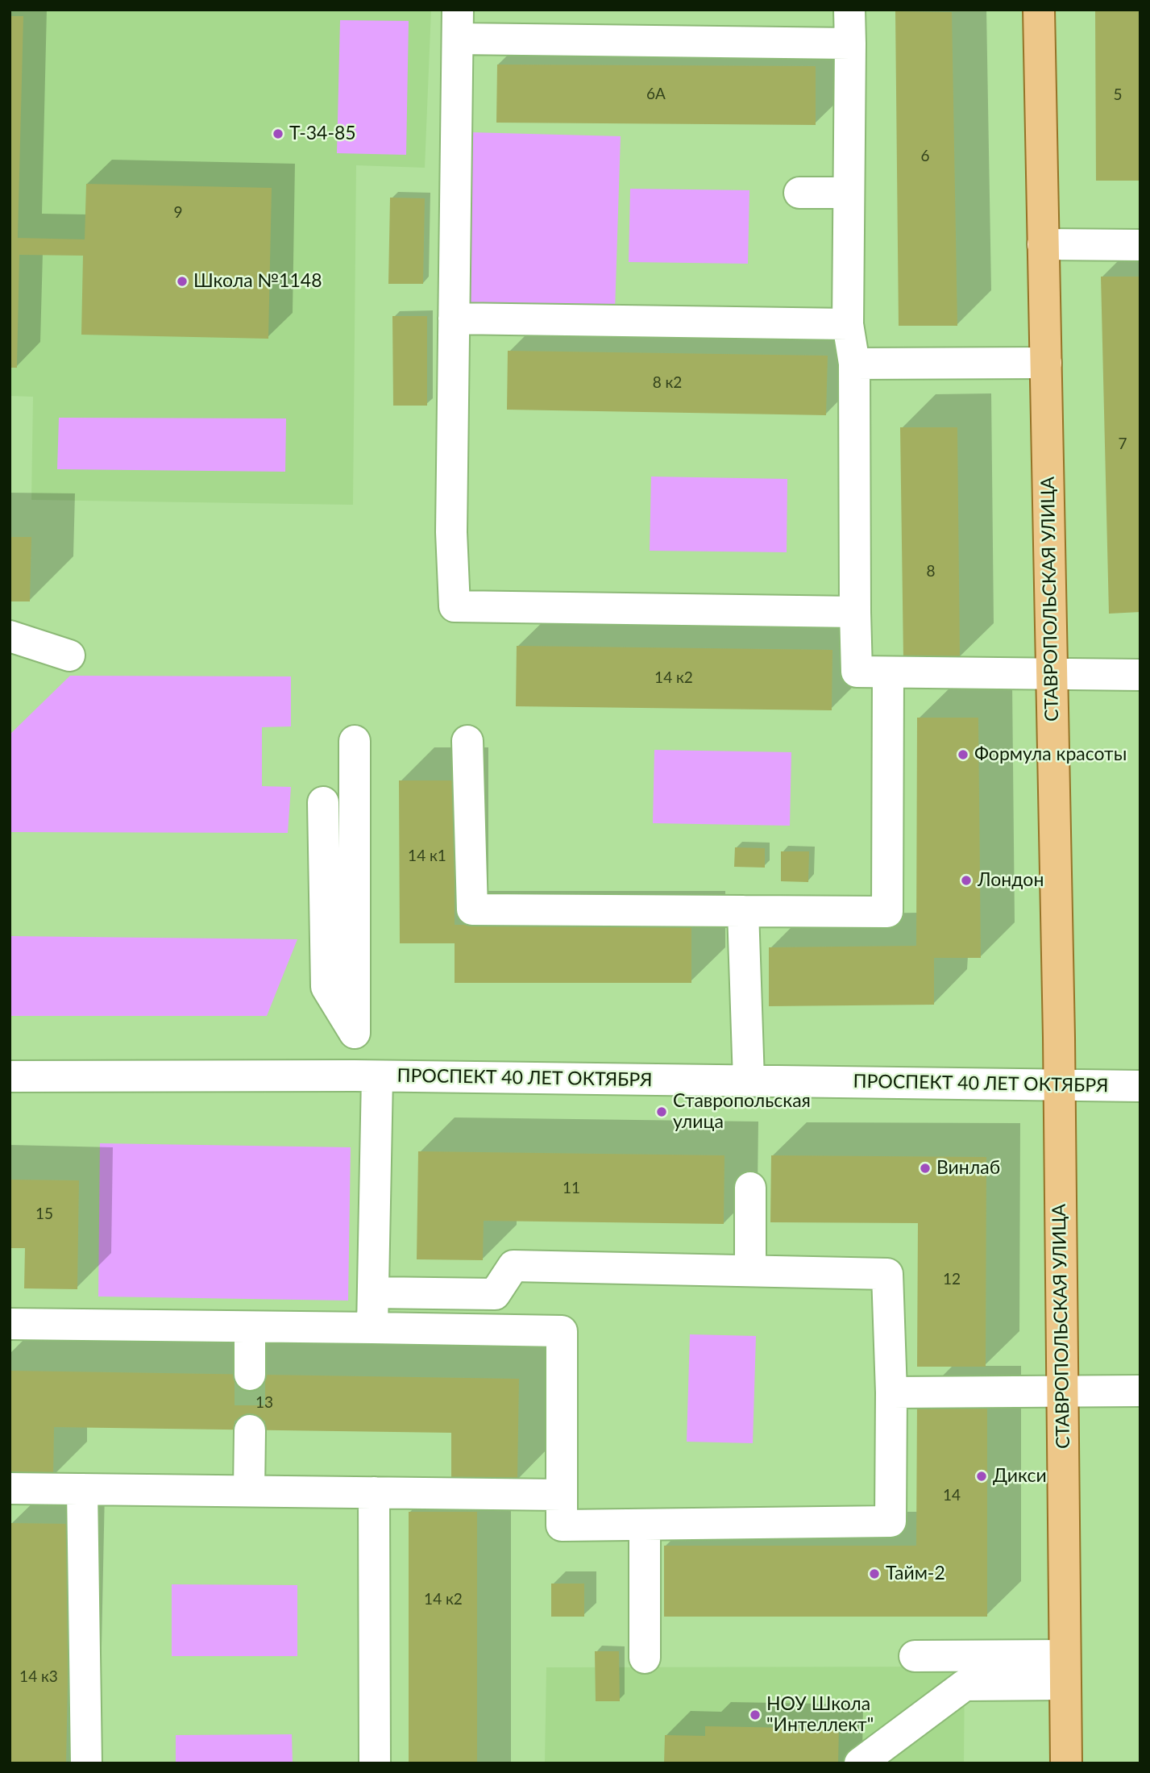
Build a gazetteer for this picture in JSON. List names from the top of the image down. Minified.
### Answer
{"streets":{"main road":["СТАВРОПОЛЬСКАЯ УЛИЦА"],"street":["ПРОСПЕКТ 40 ЛЕТ ОКТЯБРЯ"]},"crossings":[["СТАВРОПОЛЬСКАЯ УЛИЦА","ПРОСПЕКТ 40 ЛЕТ ОКТЯБРЯ"]],"places":["Т-34-85","Школа №1148","Формула красоты","Лондон","Ставропольская улица","Винлаб","Дикси","Тайм-2","НОУ Школа \"Интеллект\""],"house_numbers":["6А","5","6","9","8 к2","7","8","14 к2","14 к1","11","15","12","13","14","14 к2","14 к3"]}
